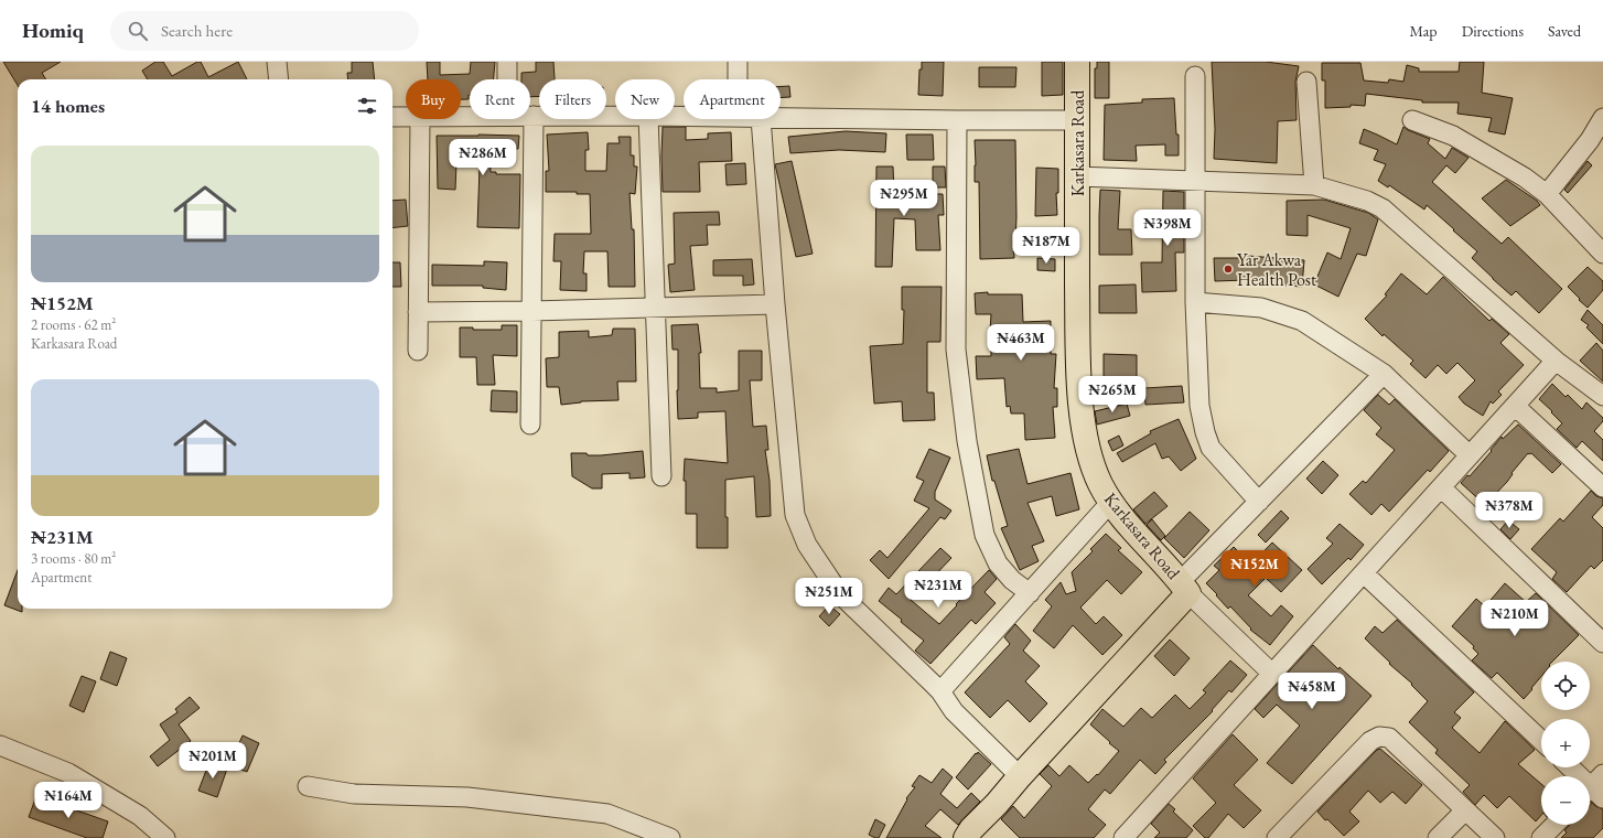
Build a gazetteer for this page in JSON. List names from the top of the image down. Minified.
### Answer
{"streets":{"main road":["Karkasara Road"]},"places":["Yar Akwa Health Post"],"page":{"header":"Homiq","search":"Search here","nav":["Map","Directions","Saved"],"chip":["Buy","Rent","Filters","New","Apartment"],"heading":"14 homes","list":[{"name":"₦152M","note":"2 rooms · 62 m² · Karkasara Road"},{"name":"₦231M","note":"3 rooms · 80 m² · Apartment"}],"price":["₦286M","₦295M","₦398M","₦187M","₦463M","₦265M","₦378M","₦152M","₦231M","₦251M","₦210M","₦458M","₦201M","₦164M"],"map_buttons":["+","−"]}}
